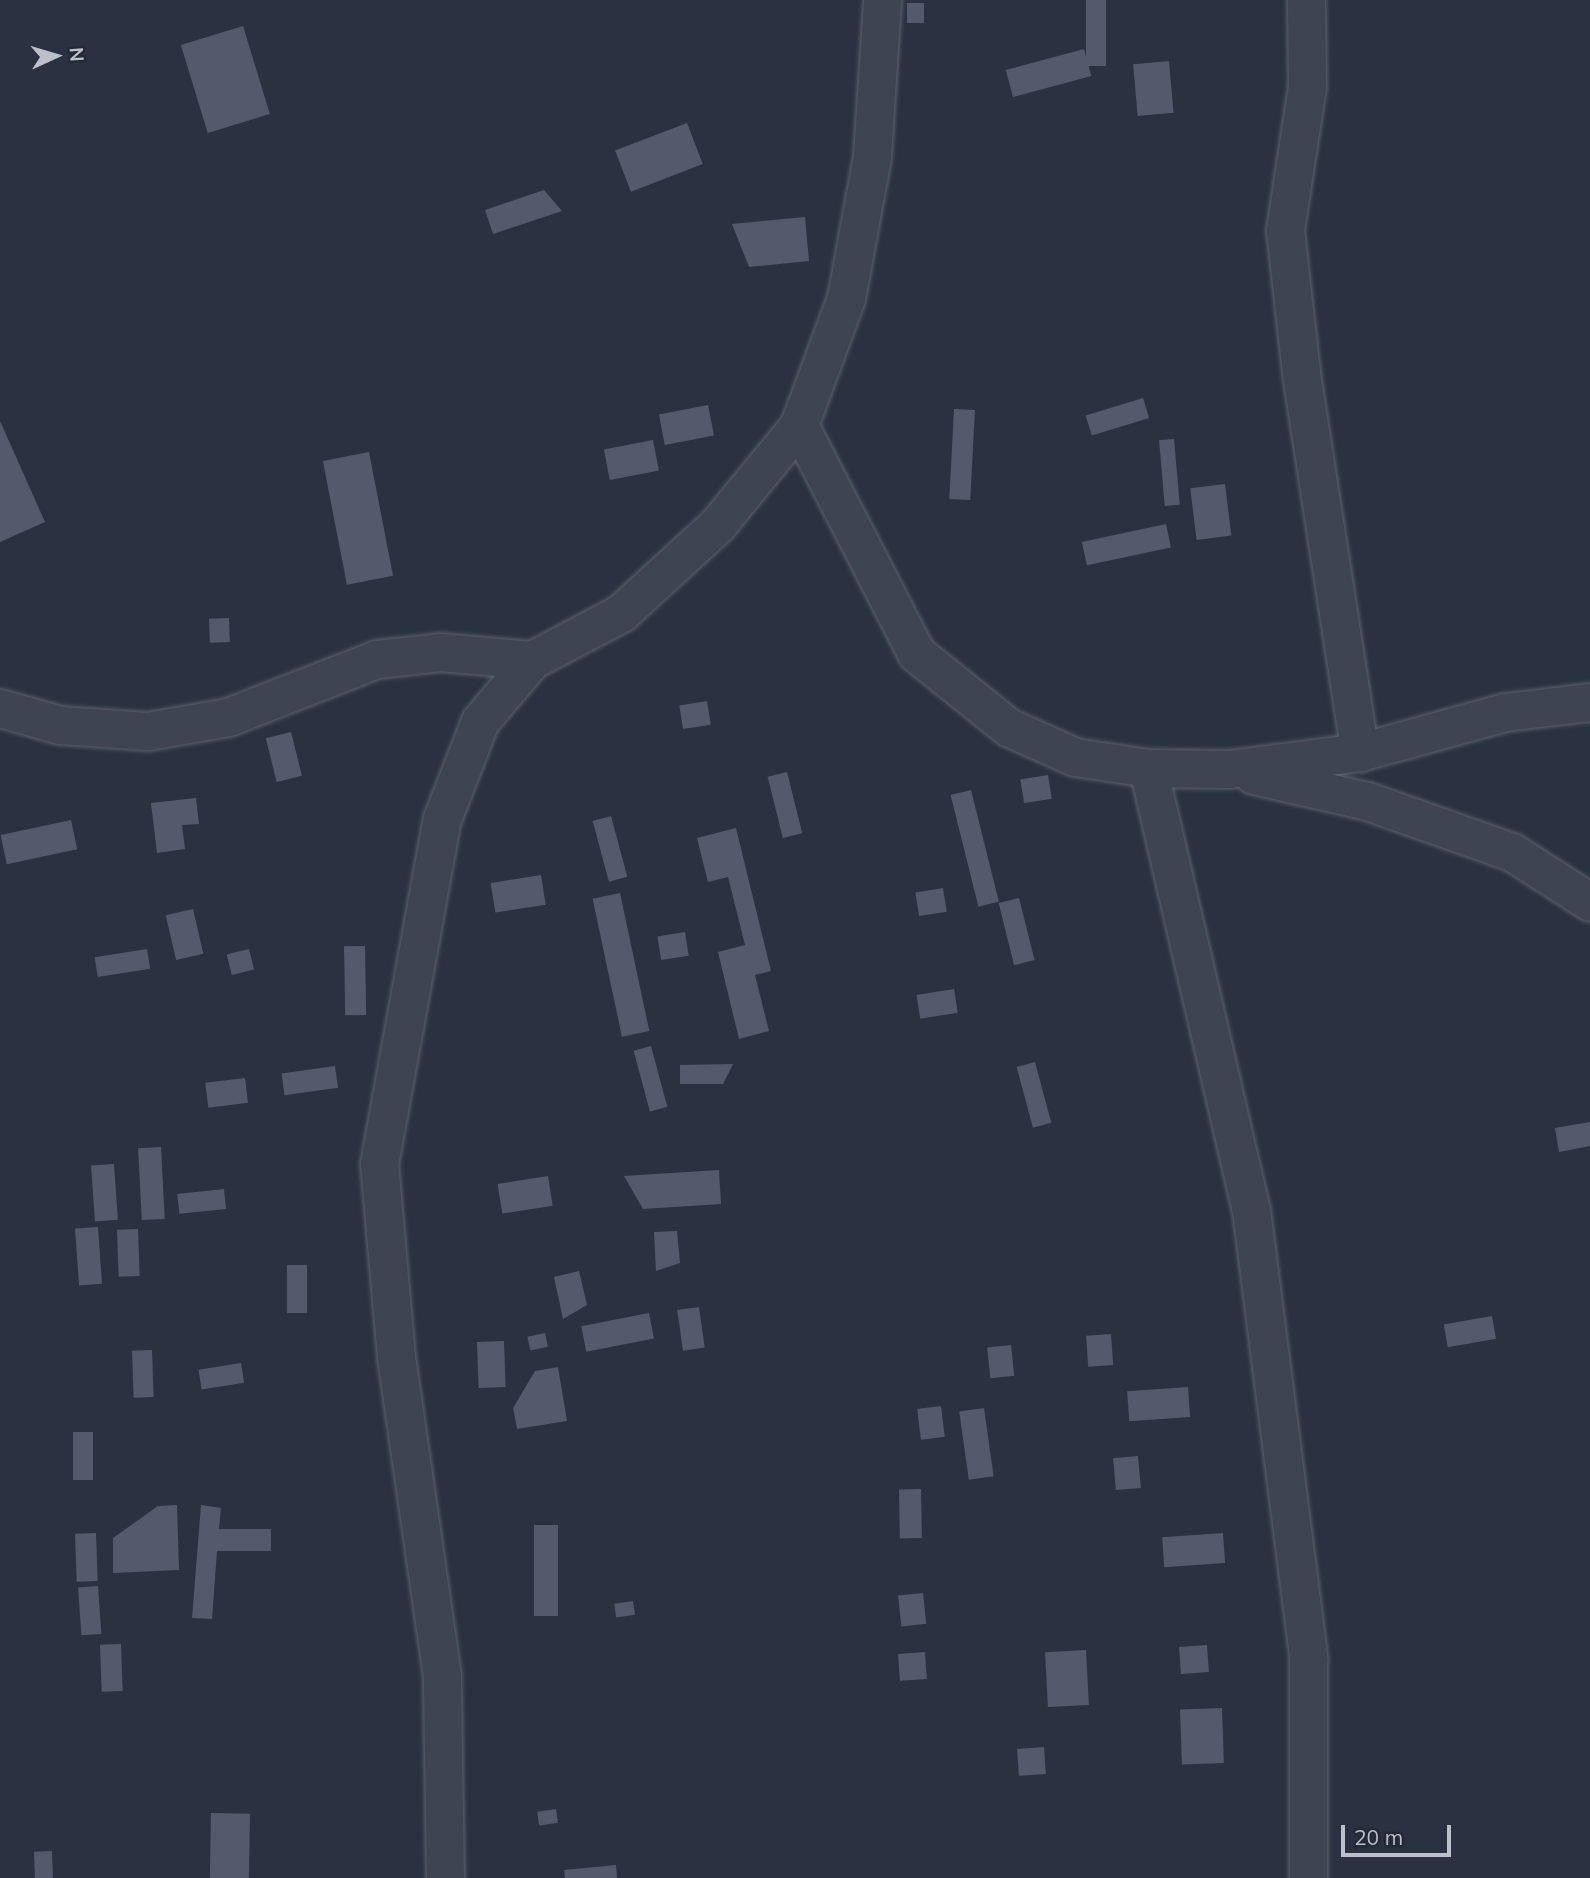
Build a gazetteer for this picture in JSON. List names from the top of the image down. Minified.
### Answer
{"scale_bar":"20 m","north":"right"}
